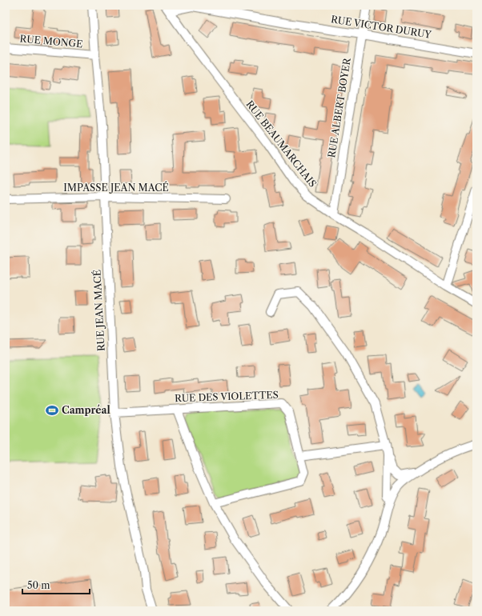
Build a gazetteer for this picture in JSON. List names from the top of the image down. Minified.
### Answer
{"streets":{"street":["RUE VICTOR DURUY","RUE MONGE","RUE ALBERT BOYER","RUE BEAUMARCHAIS","IMPASSE JEAN MACÉ","RUE JEAN MACÉ","RUE DES VIOLETTES"]},"crossings":[["RUE VICTOR DURUY","RUE ALBERT BOYER"],["RUE VICTOR DURUY","RUE BEAUMARCHAIS"],["RUE MONGE","RUE JEAN MACÉ"],["RUE ALBERT BOYER","RUE BEAUMARCHAIS"],["IMPASSE JEAN MACÉ","RUE JEAN MACÉ"],["RUE JEAN MACÉ","RUE DES VIOLETTES"]],"places":{"sports":["Campréal"]},"scale_bar":"50 m"}
